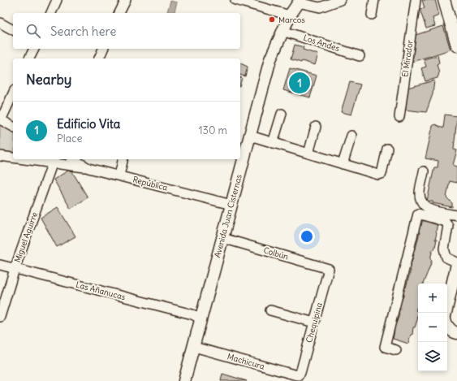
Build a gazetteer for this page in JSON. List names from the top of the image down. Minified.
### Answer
{"streets":{"main road":["Avenida Juan Cisternas"],"street":["Los Andes","El Mirador","República","Miguel Aguirre","Colbún","Las Añanucas","Chequipina","Machicura"]},"crossings":[["Los Andes","Avenida Juan Cisternas"],["República","Avenida Juan Cisternas"],["Avenida Juan Cisternas","Colbún"],["Avenida Juan Cisternas","Las Añanucas"],["Avenida Juan Cisternas","Machicura"],["Miguel Aguirre","Las Añanucas"],["Colbún","Chequipina"],["Chequipina","Machicura"]],"places":["Marcos"],"page":{"search":"Search here","heading":"Nearby","pins":"1","list":[{"mark":"1","name":"Edificio Vita","note":"Place","value":"130 m"}],"map_buttons":["+","−"]}}
